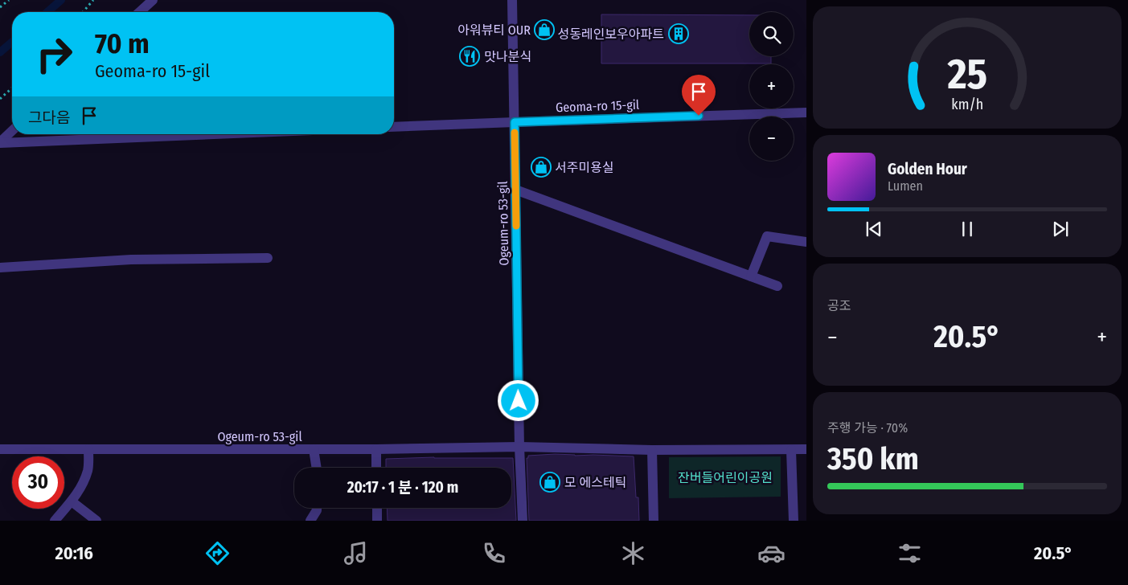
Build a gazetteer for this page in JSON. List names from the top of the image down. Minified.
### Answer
{"streets":{"street":["Geoma-ro 15-gil","Ogeum-ro 53-gil"]},"crossings":[["Geoma-ro 15-gil","Ogeum-ro 53-gil"]],"parks":["잔버들어린이공원"],"places":{"shop":["아워뷰티 OUR","서주미용실","모 에스테틱"],"building":["성동레인보우아파트"],"restaurant":["맛나분식"]},"page":{"map_buttons":["+","−"],"turn":["70 m","Geoma-ro 15-gil"],"then":"그다음","song":["Golden Hour","Lumen"],"tile":["공조",["주행 가능 · 70%","350 km"]],"heat":["−","20.5°","+"],"limit":"30","trip":"20:17 · 1 분 · 120 m","tabs":["20:16","20.5°"],"gauge":["25","km/h"]}}
